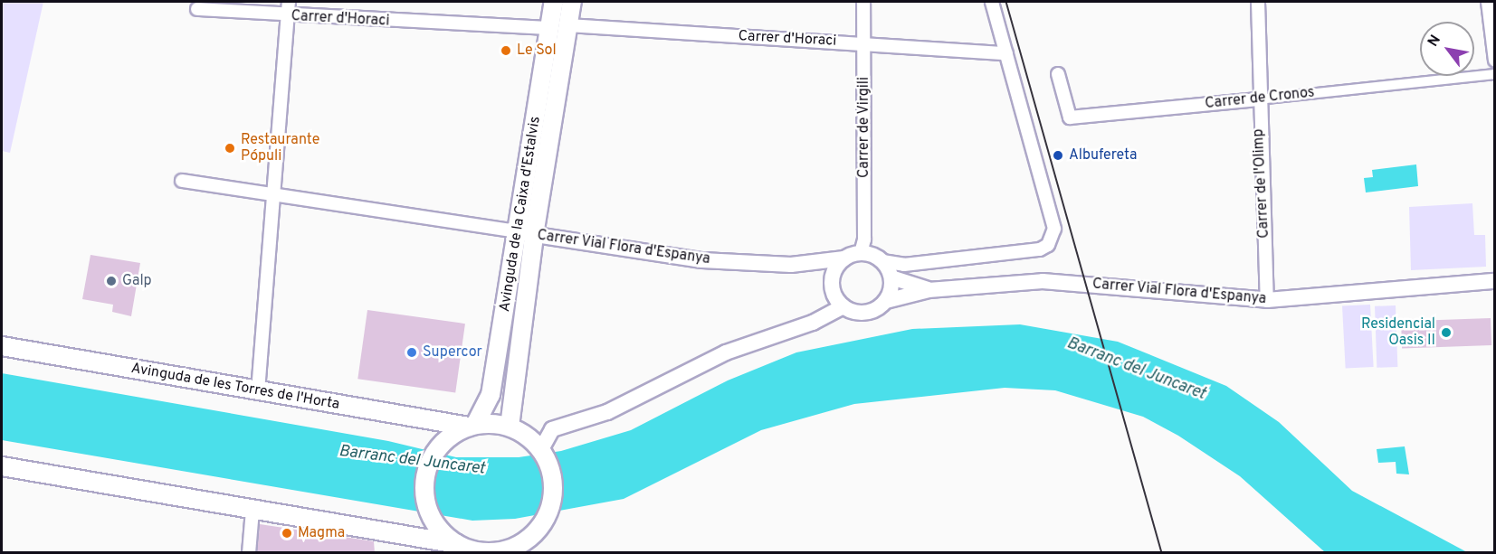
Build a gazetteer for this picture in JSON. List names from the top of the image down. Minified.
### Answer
{"streets":{"main road":["Avinguda de la Caixa d'Estalvis","Avinguda de les Torres de l'Horta"],"street":["Carrer d'Horaci","Carrer de Cronos","Carrer de Virgili","Carrer de l'Olimp","Carrer Vial Flora d'Espanya"]},"crossings":[["Carrer d'Horaci","Carrer de Virgili"],["Carrer d'Horaci","Avinguda de la Caixa d'Estalvis"],["Carrer de Cronos","Carrer de l'Olimp"],["Carrer de Virgili","Carrer Vial Flora d'Espanya"],["Carrer de l'Olimp","Carrer Vial Flora d'Espanya"],["Avinguda de la Caixa d'Estalvis","Carrer Vial Flora d'Espanya"],["Avinguda de la Caixa d'Estalvis","Avinguda de les Torres de l'Horta"]],"water":["Barranc del Juncaret"],"places":["Le Sol","Restaurante Pópuli","Albufereta","Galp","Residencial Oasis II","Supercor","Magma"],"north":"top left"}
